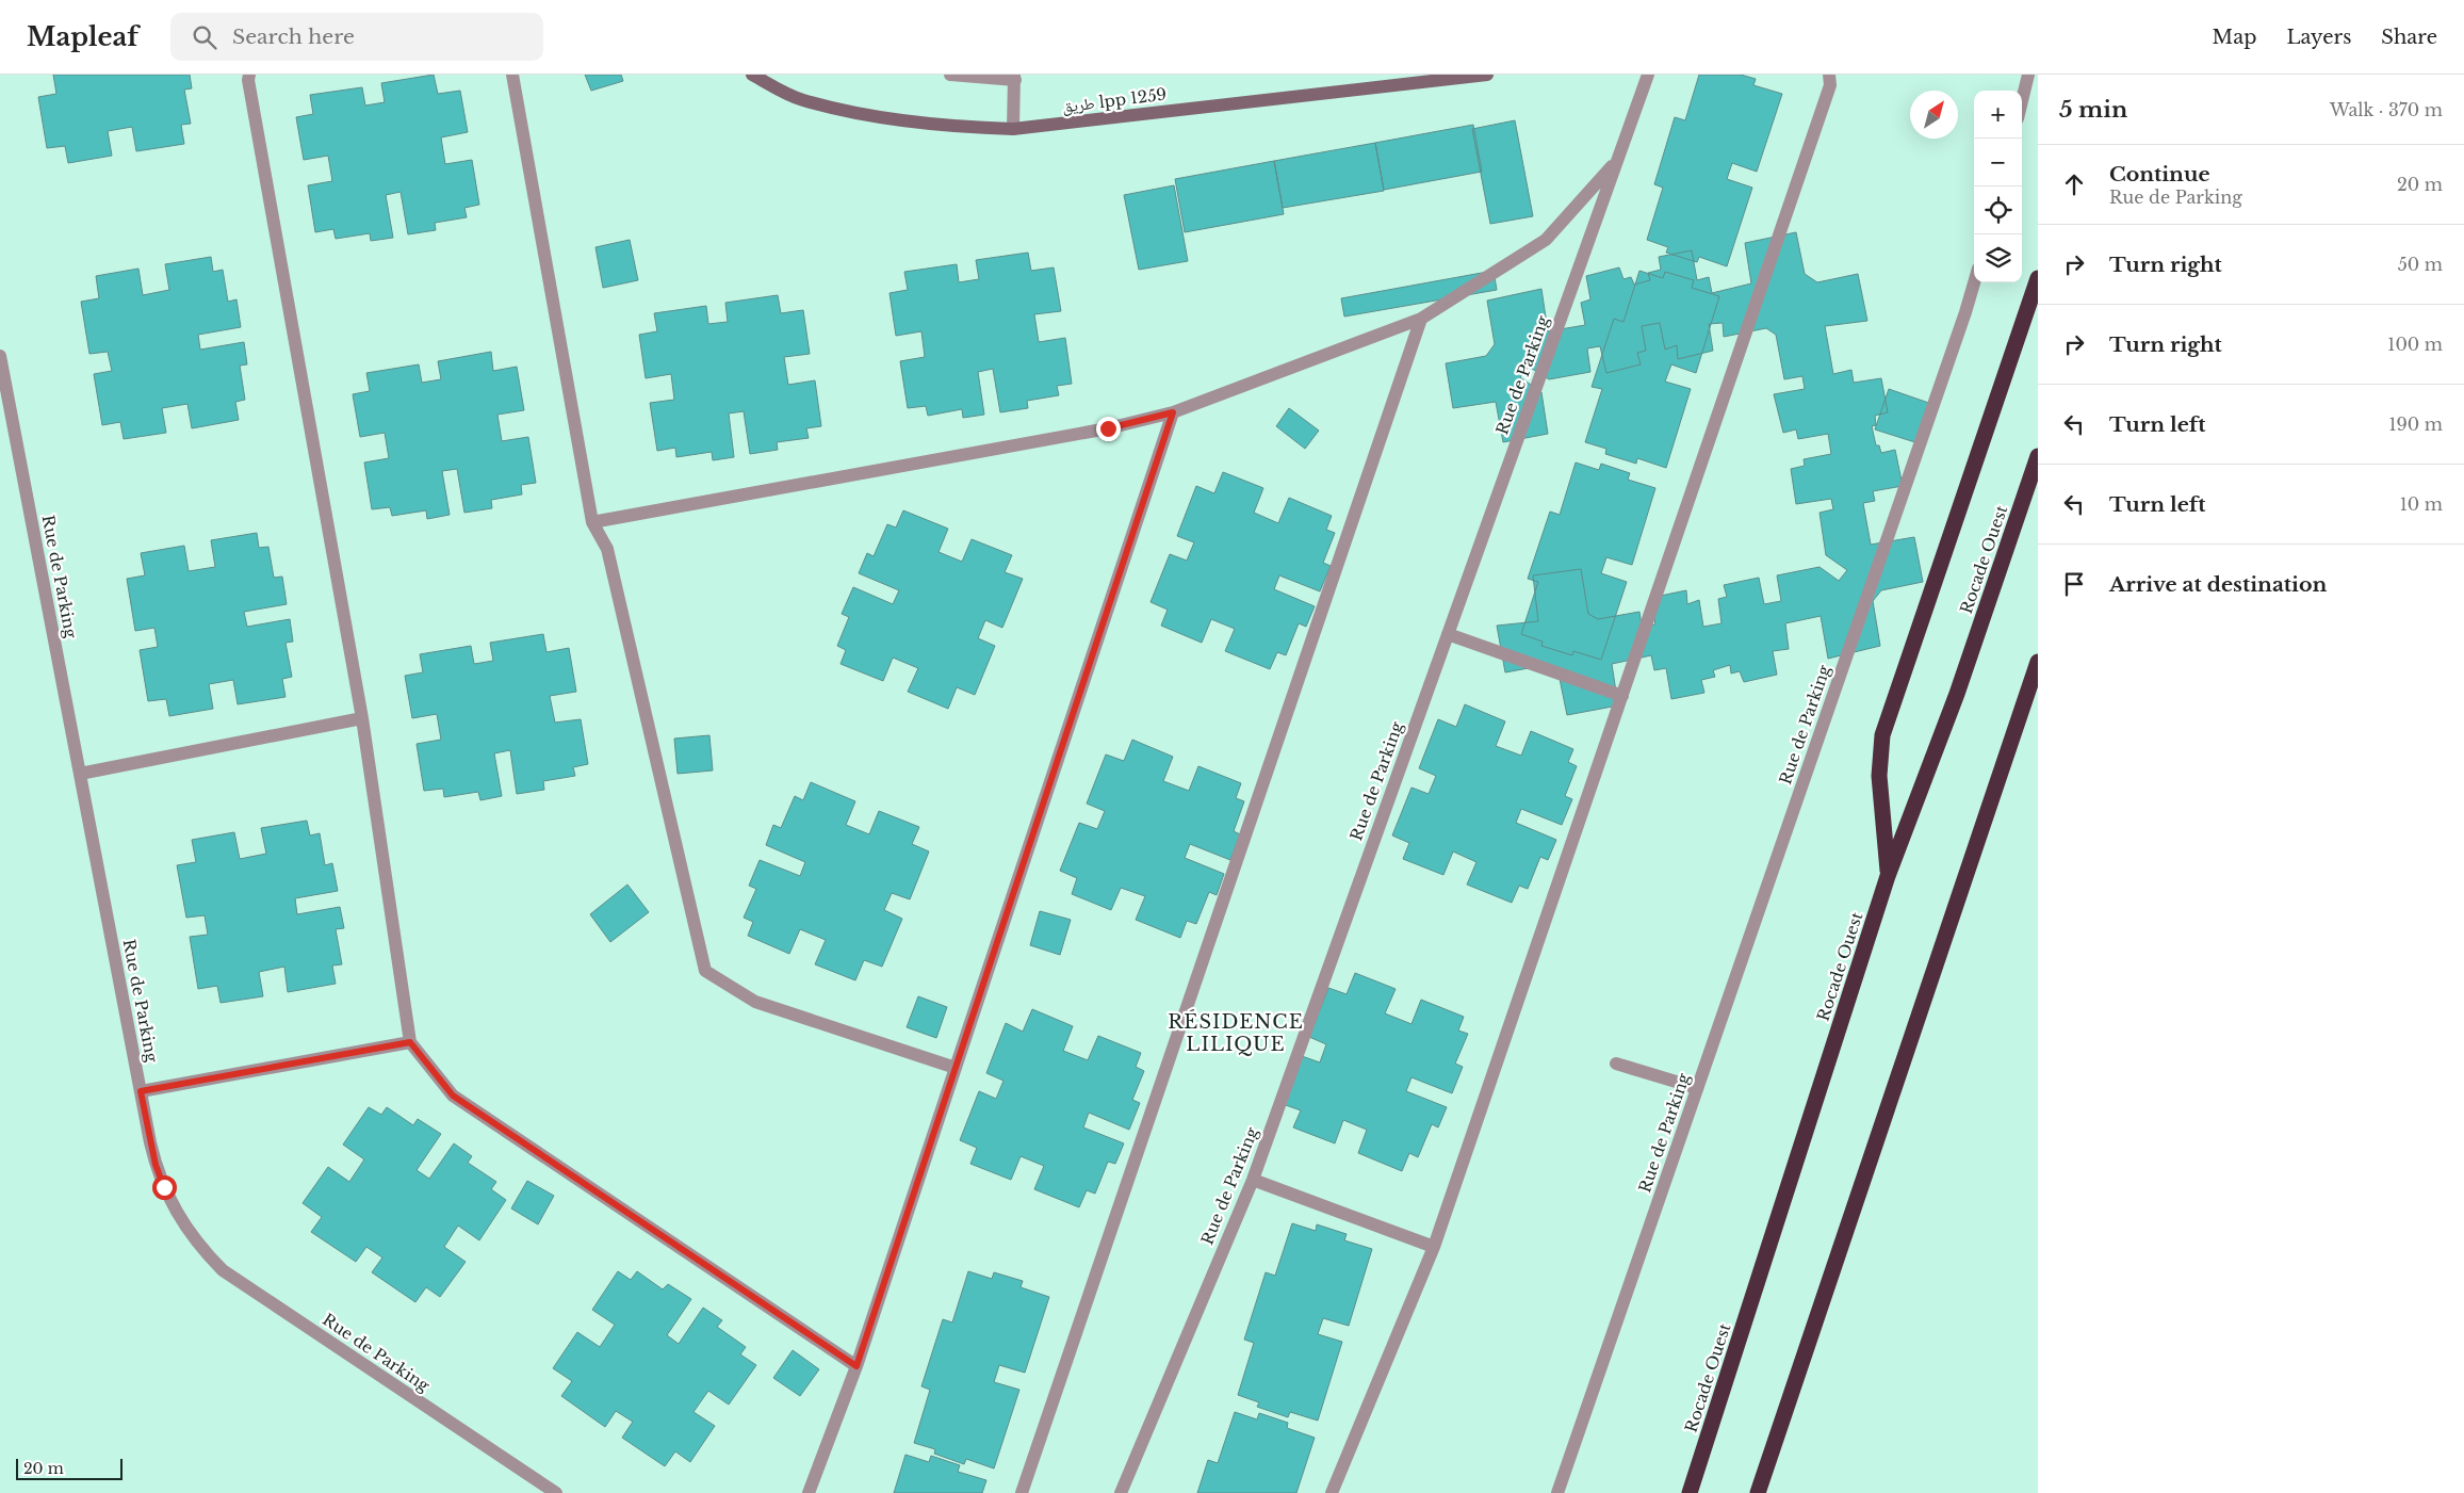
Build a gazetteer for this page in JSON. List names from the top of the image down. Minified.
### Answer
{"streets":{"highway":["Rocade Ouest"],"street":["طريق lpp 1259","Rue de Parking"]},"districts":["RÉSIDENCE LILIQUE"],"scale_bar":"20 m","north":"top right","page":{"header":"Mapleaf","search":"Search here","nav":["Map","Layers","Share"],"heading":["5 min","Walk · 370 m"],"map_buttons":["+","−"],"list":[["Continue","Rue de Parking","20 m"],["Turn right","50 m"],["Turn right","100 m"],["Turn left","190 m"],["Turn left","10 m"],"Arrive at destination"],"scale":"20 m"}}
